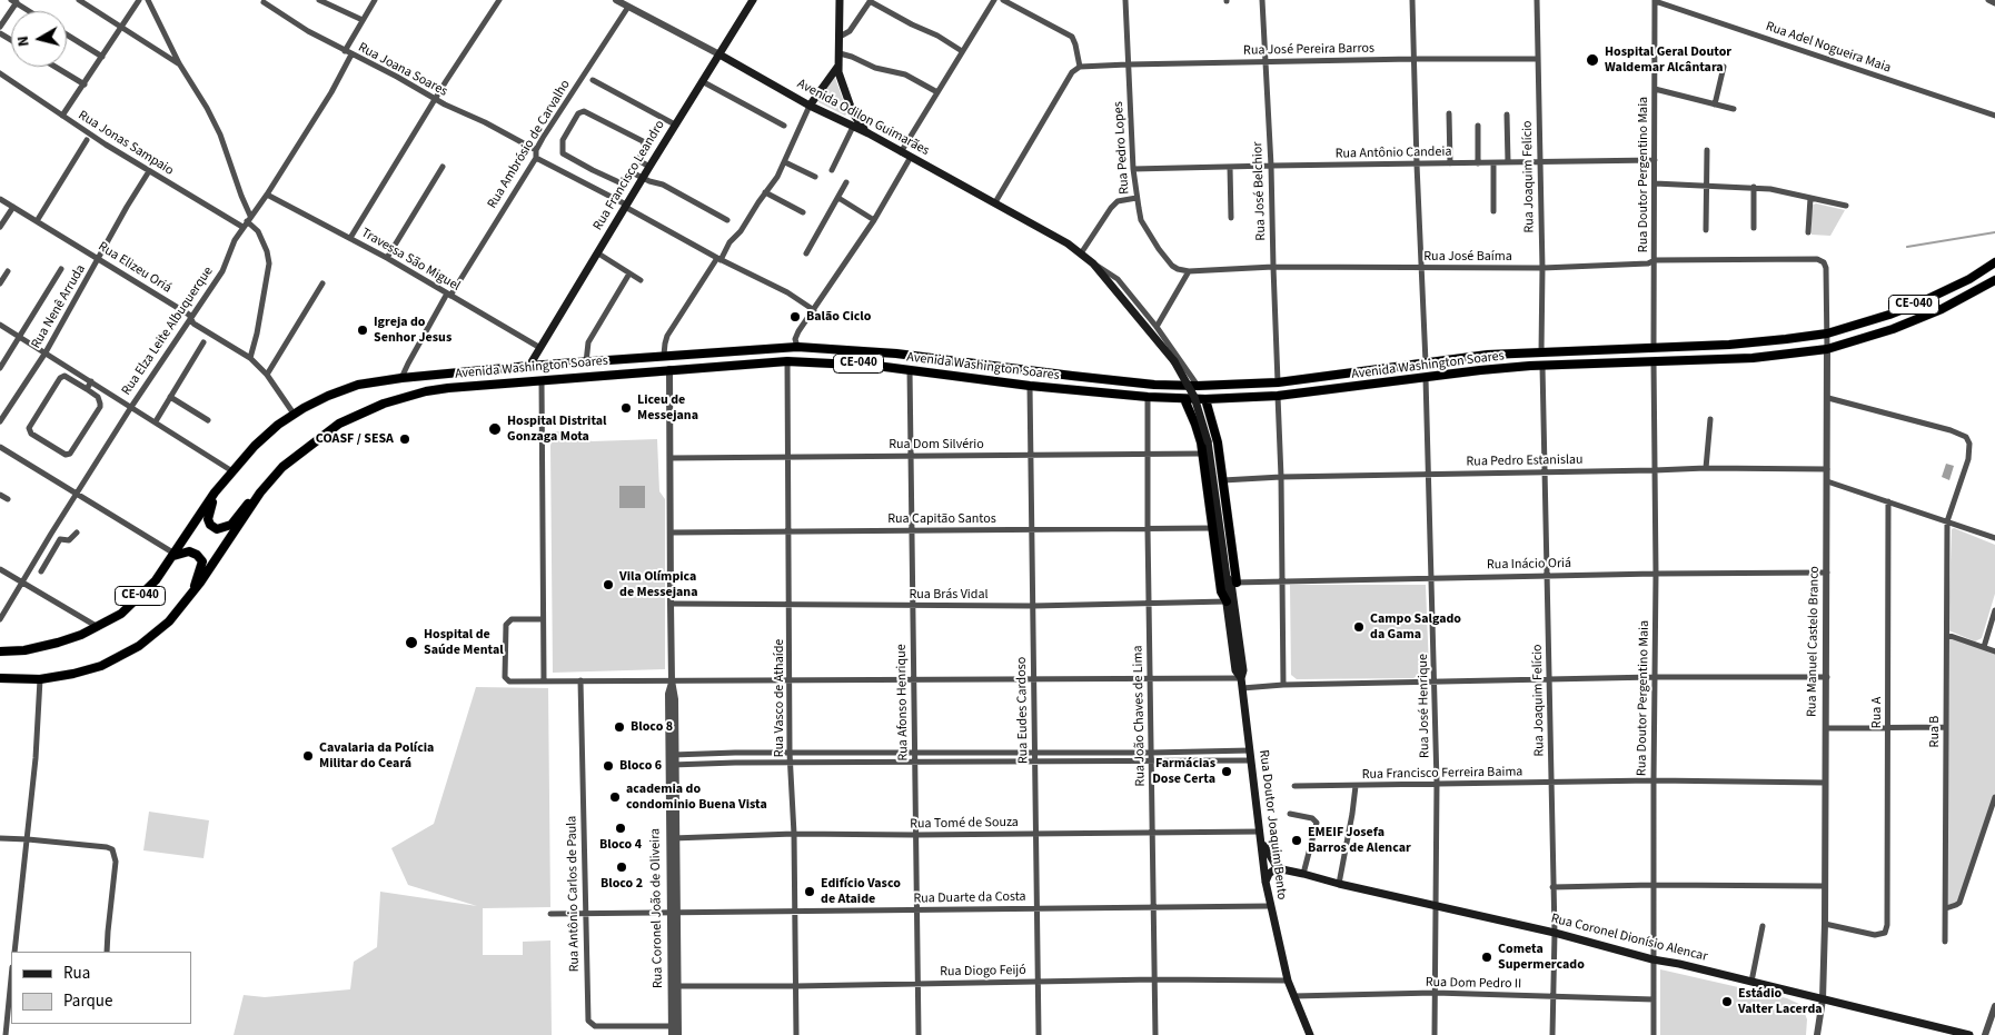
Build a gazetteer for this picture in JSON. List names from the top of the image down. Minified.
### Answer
{"streets":{"highway":["CE-040","Avenida Washington Soares"],"main road":["Avenida Odilon Guimarães","Rua Francisco Leandro","Rua Doutor Joaquim Bento","Rua Coronel Dionísio Alencar"],"street":["Rua Adel Nogueira Maia","Rua José Pereira Barros","Rua Joana Soares","Rua Jonas Sampaio","Rua Ambrósio de Carvalho","Rua Pedro Lopes","Rua Antônio Candeia","Rua Doutor Pergentino Maia","Rua Joaquim Felício","Rua José Belchior","Rua José Baíma","Travessa São Miguel","Rua Elizeu Oriá","Rua Nenê Arruda","Rua Elza Leite Albuquerque","Rua Dom Silvério","Rua Pedro Estanislau","Rua Capitão Santos","Rua Inácio Oriá","Rua Brás Vidal","Rua Manuel Castelo Branco","Rua Vasco de Athaíde","Rua Afonso Henrique","Rua José Henrique","Rua Eudes Cardoso","Rua A","Rua João Chaves de Lima","Rua B","Rua Francisco Ferreira Baima","Rua Tomé de Souza","Rua Antônio Carlos de Paula","Rua Duarte da Costa","Rua Coronel João de Oliveira","Rua Diogo Feijó","Rua Dom Pedro II"]},"crossings":[["Rua Adel Nogueira Maia","Rua Doutor Pergentino Maia"],["Rua José Pereira Barros","Rua Pedro Lopes"],["Rua José Pereira Barros","Rua Joaquim Felício"],["Rua José Pereira Barros","Rua José Belchior"],["Rua Joana Soares","Rua Ambrósio de Carvalho"],["Rua Joana Soares","Rua Elza Leite Albuquerque"],["Avenida Odilon Guimarães","Rua Ambrósio de Carvalho"],["Avenida Odilon Guimarães","Rua Francisco Leandro"],["Avenida Odilon Guimarães","Avenida Washington Soares"],["Avenida Odilon Guimarães","Rua Doutor Joaquim Bento"],["Rua Jonas Sampaio","Rua Nenê Arruda"],["Rua Jonas Sampaio","Rua Elza Leite Albuquerque"],["Rua Ambrósio de Carvalho","Travessa São Miguel"],["Rua Ambrósio de Carvalho","Avenida Washington Soares"],["Rua Pedro Lopes","Rua Antônio Candeia"],["Rua Pedro Lopes","Rua José Baíma"],["Rua Antônio Candeia","Rua Doutor Pergentino Maia"],["Rua Antônio Candeia","Rua Joaquim Felício"],["Rua Antônio Candeia","Rua José Belchior"],["Rua Doutor Pergentino Maia","Rua José Baíma"],["Rua Doutor Pergentino Maia","Avenida Washington Soares"],["Rua Doutor Pergentino Maia","Rua Pedro Estanislau"],["Rua Doutor Pergentino Maia","Rua Inácio Oriá"],["Rua Doutor Pergentino Maia","Rua Francisco Ferreira Baima"],["Rua Doutor Pergentino Maia","Rua Coronel Dionísio Alencar"],["Rua Doutor Pergentino Maia","Rua Dom Pedro II"],["Rua Francisco Leandro","Travessa São Miguel"],["Rua Francisco Leandro","Avenida Washington Soares"],["Rua Joaquim Felício","Rua José Baíma"],["Rua Joaquim Felício","Avenida Washington Soares"],["Rua Joaquim Felício","Rua Pedro Estanislau"],["Rua Joaquim Felício","Rua Inácio Oriá"],["Rua Joaquim Felício","Rua Francisco Ferreira Baima"],["Rua Joaquim Felício","Rua Coronel Dionísio Alencar"],["Rua Joaquim Felício","Rua Dom Pedro II"],["Rua José Belchior","Rua José Baíma"],["Rua José Belchior","Avenida Washington Soares"],["Rua José Baíma","Rua Manuel Castelo Branco"],["Travessa São Miguel","Rua Elza Leite Albuquerque"],["Rua Elizeu Oriá","Rua Nenê Arruda"],["Rua Elizeu Oriá","Rua Elza Leite Albuquerque"],["Rua Elizeu Oriá","Avenida Washington Soares"],["Avenida Washington Soares","Rua Manuel Castelo Branco"],["Avenida Washington Soares","Rua Vasco de Athaíde"],["Avenida Washington Soares","Rua Afonso Henrique"],["Avenida Washington Soares","Rua José Henrique"],["Avenida Washington Soares","Rua Eudes Cardoso"],["Avenida Washington Soares","Rua João Chaves de Lima"],["Avenida Washington Soares","Rua Coronel João de Oliveira"],["Rua Dom Silvério","Rua Vasco de Athaíde"],["Rua Dom Silvério","Rua Afonso Henrique"],["Rua Dom Silvério","Rua Eudes Cardoso"],["Rua Dom Silvério","Rua João Chaves de Lima"],["Rua Dom Silvério","Rua Coronel João de Oliveira"],["Rua Pedro Estanislau","Rua Manuel Castelo Branco"],["Rua Pedro Estanislau","Rua José Henrique"],["Rua Capitão Santos","Rua Vasco de Athaíde"],["Rua Capitão Santos","Rua Afonso Henrique"],["Rua Capitão Santos","Rua Eudes Cardoso"],["Rua Capitão Santos","Rua João Chaves de Lima"],["Rua Capitão Santos","Rua Coronel João de Oliveira"],["Rua Inácio Oriá","Rua Manuel Castelo Branco"],["Rua Inácio Oriá","Rua José Henrique"],["Rua Inácio Oriá","Rua Doutor Joaquim Bento"],["Rua Brás Vidal","Rua Vasco de Athaíde"],["Rua Brás Vidal","Rua Afonso Henrique"],["Rua Brás Vidal","Rua Eudes Cardoso"],["Rua Brás Vidal","Rua João Chaves de Lima"],["Rua Brás Vidal","Rua Doutor Joaquim Bento"],["Rua Brás Vidal","Rua Coronel João de Oliveira"],["Rua Manuel Castelo Branco","Rua A"],["Rua Manuel Castelo Branco","Rua B"],["Rua Manuel Castelo Branco","Rua Francisco Ferreira Baima"],["Rua Manuel Castelo Branco","Rua Coronel Dionísio Alencar"],["Rua Vasco de Athaíde","Rua Tomé de Souza"],["Rua Vasco de Athaíde","Rua Duarte da Costa"],["Rua Vasco de Athaíde","Rua Diogo Feijó"],["Rua Afonso Henrique","Rua Tomé de Souza"],["Rua Afonso Henrique","Rua Duarte da Costa"],["Rua Afonso Henrique","Rua Diogo Feijó"],["Rua José Henrique","Rua Francisco Ferreira Baima"],["Rua José Henrique","Rua Coronel Dionísio Alencar"],["Rua José Henrique","Rua Dom Pedro II"],["Rua Eudes Cardoso","Rua Tomé de Souza"],["Rua Eudes Cardoso","Rua Duarte da Costa"],["Rua Eudes Cardoso","Rua Diogo Feijó"],["Rua João Chaves de Lima","Rua Tomé de Souza"],["Rua João Chaves de Lima","Rua Duarte da Costa"],["Rua João Chaves de Lima","Rua Diogo Feijó"],["Rua Tomé de Souza","Rua Doutor Joaquim Bento"],["Rua Tomé de Souza","Rua Coronel João de Oliveira"],["Rua Doutor Joaquim Bento","Rua Duarte da Costa"],["Rua Doutor Joaquim Bento","Rua Diogo Feijó"],["Rua Doutor Joaquim Bento","Rua Dom Pedro II"],["Rua Antônio Carlos de Paula","Rua Duarte da Costa"],["Rua Antônio Carlos de Paula","Rua Coronel João de Oliveira"],["Rua Duarte da Costa","Rua Coronel João de Oliveira"],["Rua Coronel João de Oliveira","Rua Diogo Feijó"]],"places":["Hospital Geral Doutor Waldemar Alcântara","Balão Ciclo","Igreja do Senhor Jesus","Liceu de Messejana","Hospital Distrital Gonzaga Mota","COASF / SESA","Vila Olímpica de Messejana","Campo Salgado da Gama","Hospital de Saúde Mental","Bloco 8","Cavalaria da Polícia Militar do Ceará","Bloco 6","Farmácias Dose Certa","academia do condominio Buena Vista","Bloco 4","EMEIF Josefa Barros de Alencar","Bloco 2","Edifício Vasco de Ataide","Cometa Supermercado","Estádio Valter Lacerda"],"legend":["Rua","Parque"],"north":"left"}
